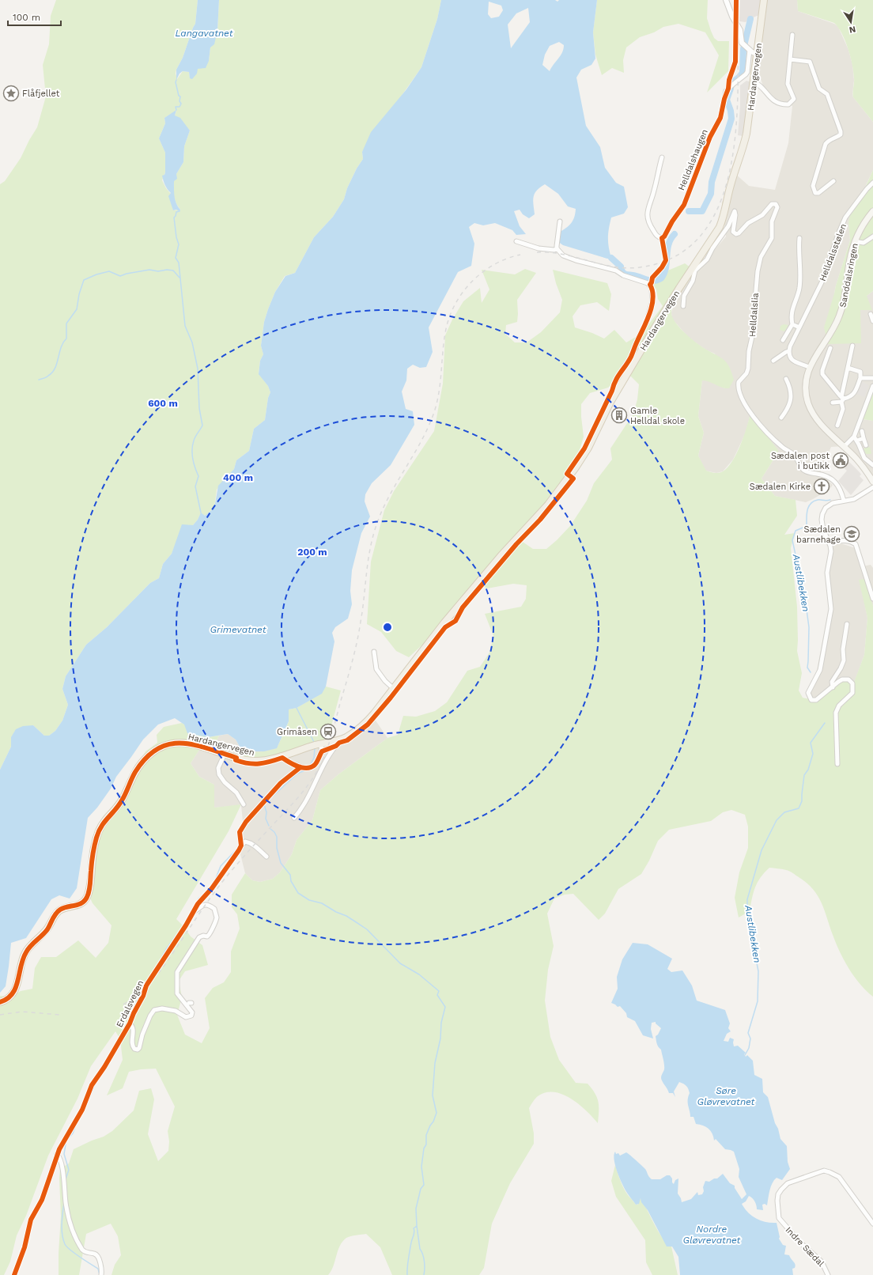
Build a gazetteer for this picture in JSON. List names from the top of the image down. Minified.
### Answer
{"streets":{"main road":["Hardangervegen","Sanddalsringen"],"street":["Helldalshaugen","Helldalsstølen","Helldalslia","Erdalsvegen","Indre Sædal"]},"water":["Langavatnet","Austlibekken","Grimevatnet","Søre Gløvrevatnet","Nordre Gløvrevatnet"],"places":{"place":["Flåfjellet"],"building":["Gamle Helldal skole"],"public building":["Sædalen post i butikk"],"church":["Sædalen Kirke"],"school or university":["Sædalen barnehage"],"station":["Grimåsen"]},"scale_bar":"100 m","north":"bottom","rings":["600 m","400 m","200 m"]}
